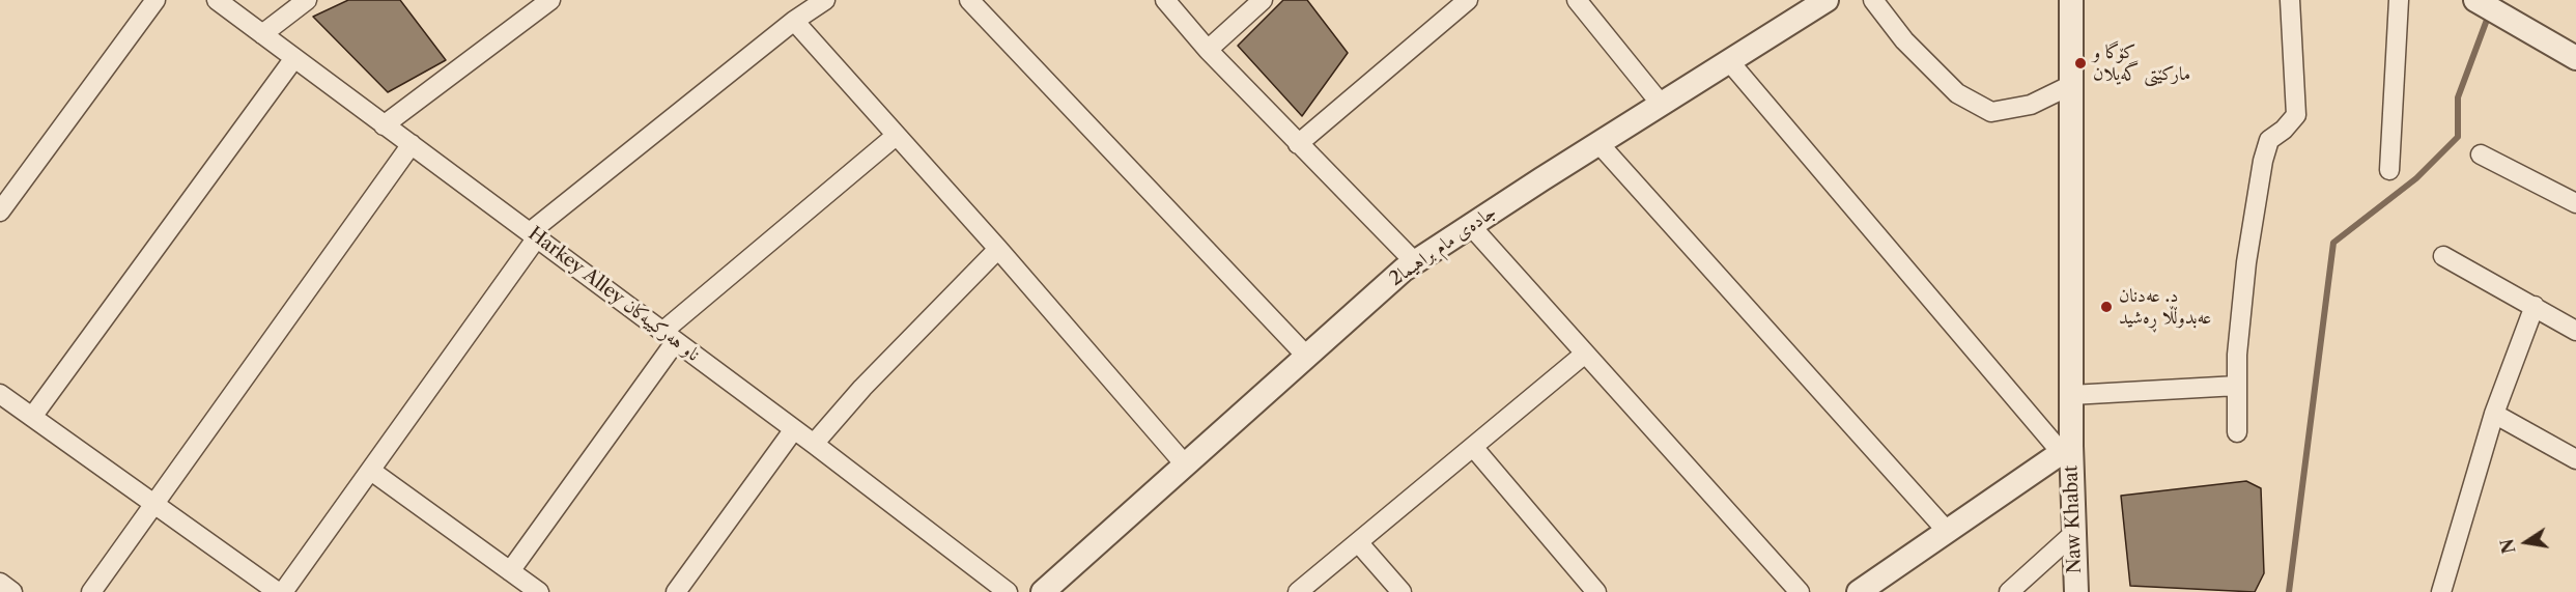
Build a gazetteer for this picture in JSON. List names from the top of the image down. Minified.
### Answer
{"streets":{"street":["جادەی مام براهیما2","Harkey Alley ناو هەركييەكان","Naw Khabat"]},"places":["کۆگا و مارکێتی گەیلان","د. عەدنان عەبدوڵڵا ڕەشید"],"north":"left"}
